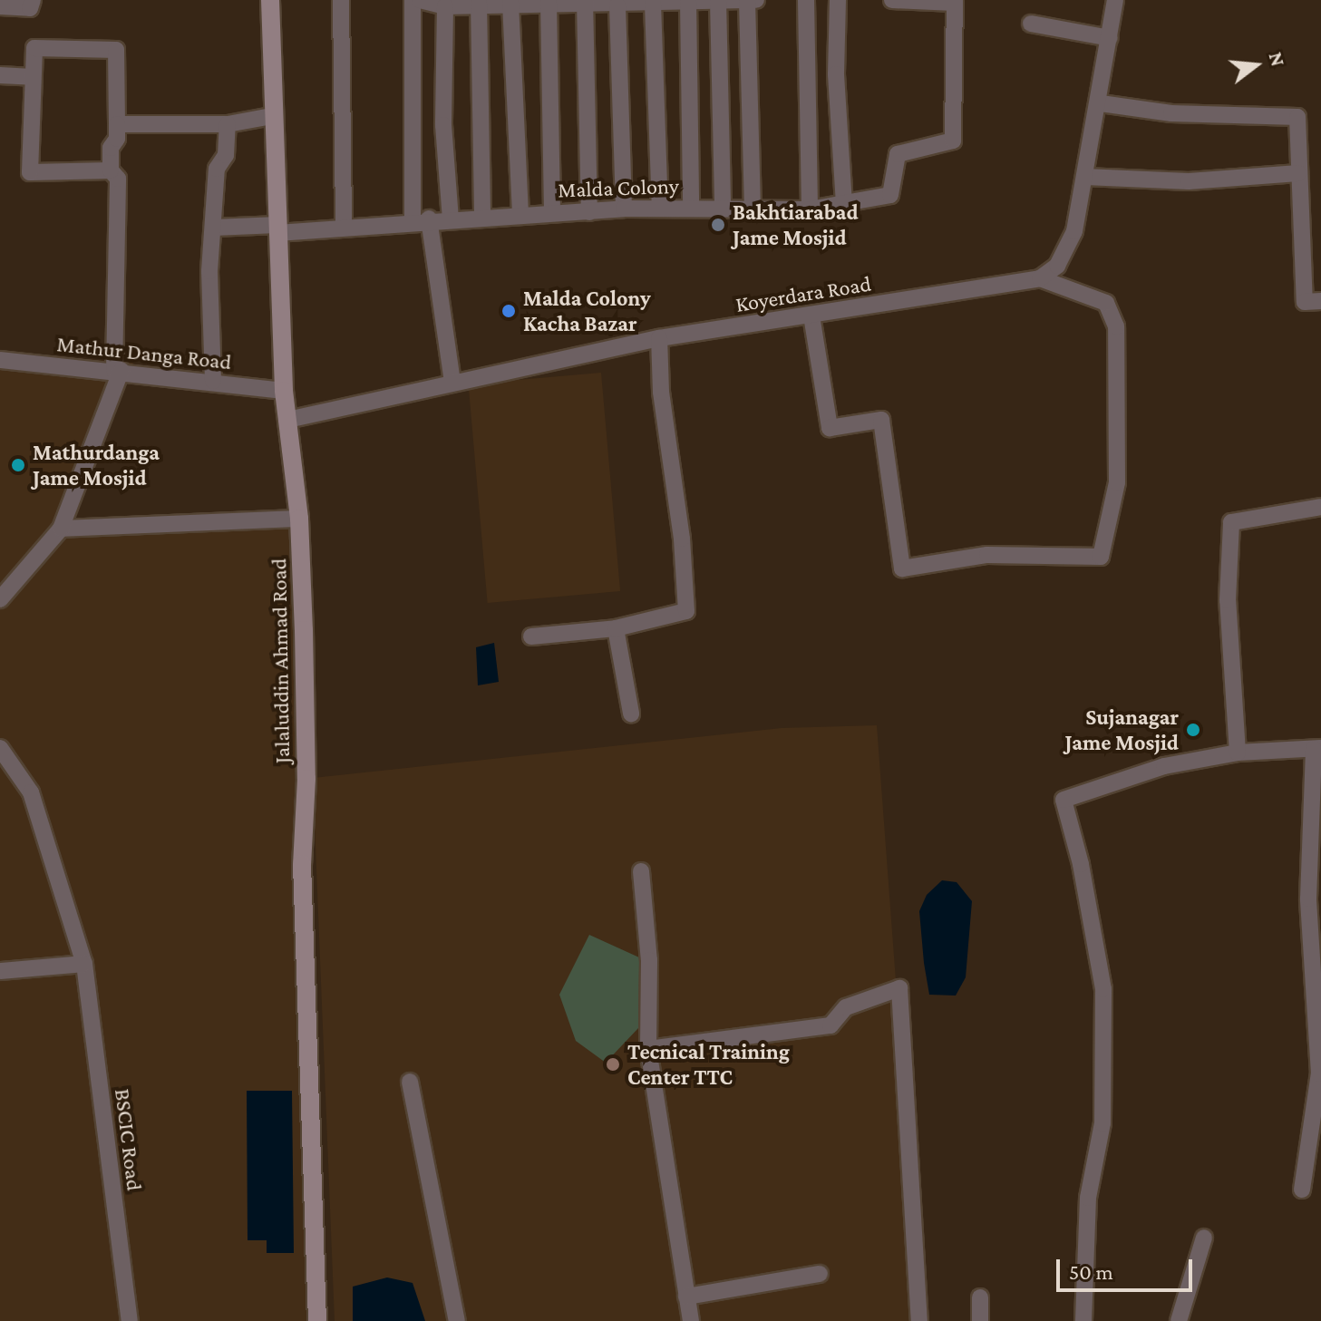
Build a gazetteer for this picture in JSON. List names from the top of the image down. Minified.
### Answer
{"streets":{"street":["Malda Colony","Koyerdara Road","Mathur Danga Road","Jalaluddin Ahmad Road","BSCIC Road"]},"crossings":[["Malda Colony","Jalaluddin Ahmad Road"],["Koyerdara Road","Jalaluddin Ahmad Road"],["Mathur Danga Road","Jalaluddin Ahmad Road"]],"places":["Bakhtiarabad Jame Mosjid","Malda Colony Kacha Bazar","Mathurdanga Jame Mosjid","Sujanagar Jame Mosjid","Tecnical Training Center TTC"],"scale_bar":"50 m","north":"right"}
